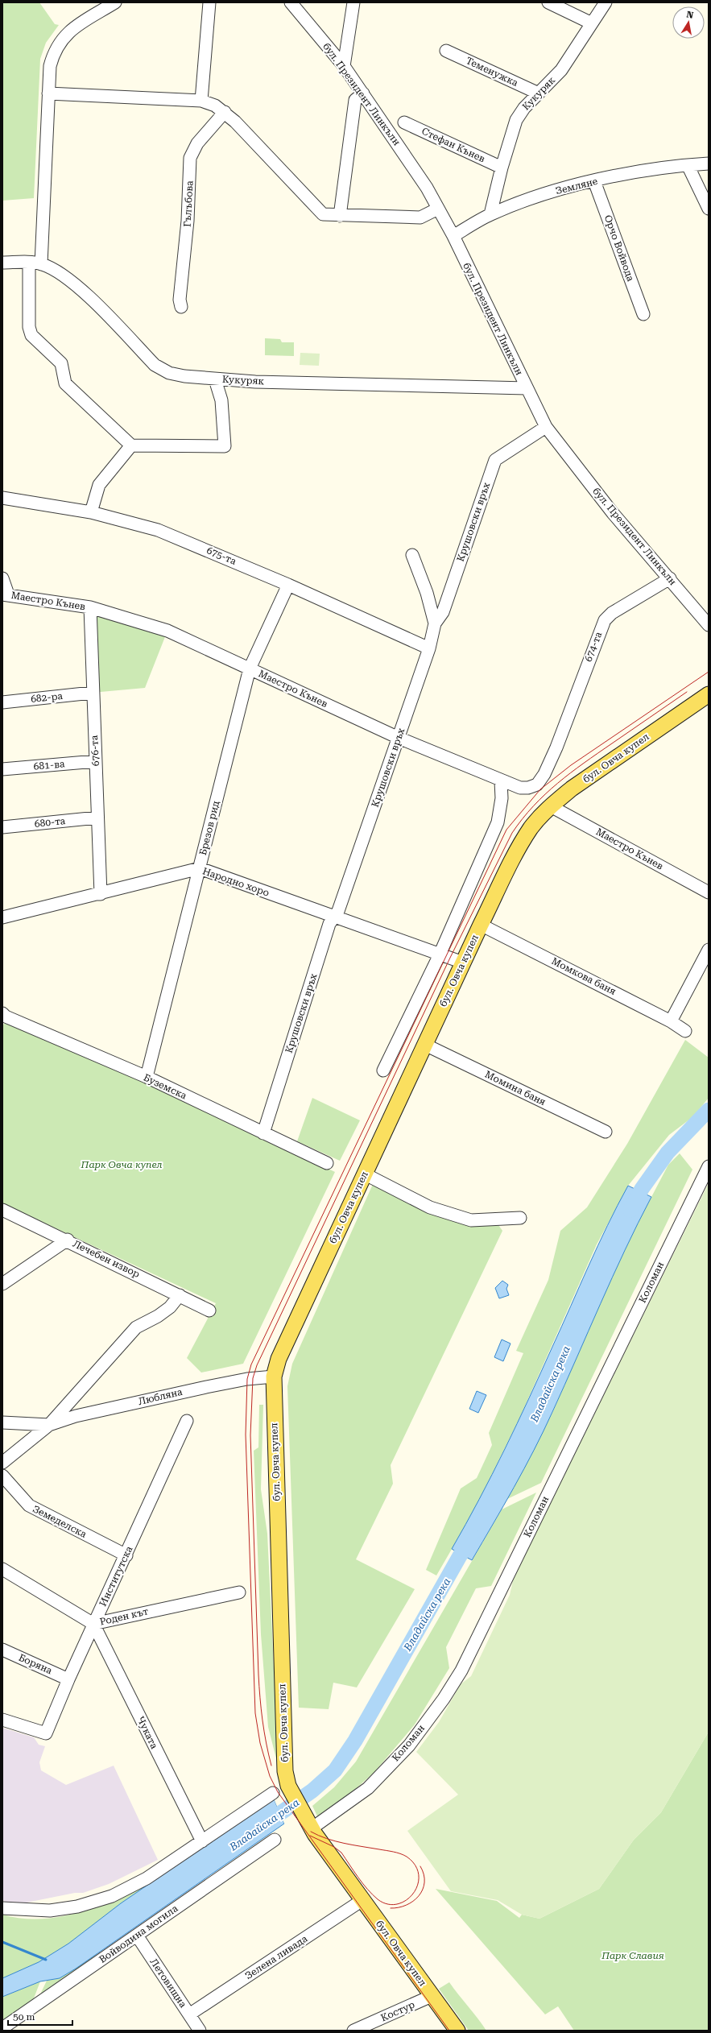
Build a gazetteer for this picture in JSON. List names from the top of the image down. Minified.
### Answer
{"streets":{"main road":["бул. Овча купел"],"street":["Теменужка","Кукуряк","бул. Президент Линкълн","Стефан Кънев","Земляне","Гълъбова","Орчо Войвода","Крушовски връх","675-та","Маестро Кънев","674-та","682-ра","676-та","681-ва","680-та","Брезов рид","Народно хоро","Момкова баня","Буземска","Момина баня","Лечебен извор","Коломан","Любляна","Земеделска","Институтска","Роден кът","Боряна","Чуката","Войводина могила","Зелена ливада","Летовищна","Костур"]},"crossings":[["Теменужка","Кукуряк"],["Кукуряк","бул. Президент Линкълн"],["Кукуряк","Стефан Кънев"],["Кукуряк","Земляне"],["бул. Президент Линкълн","Земляне"],["бул. Президент Линкълн","Крушовски връх"],["бул. Президент Линкълн","674-та"],["Земляне","Орчо Войвода"],["Крушовски връх","675-та"],["Крушовски връх","Маестро Кънев"],["Крушовски връх","Народно хоро"],["Крушовски връх","Буземска"],["675-та","Брезов рид"],["Маестро Кънев","674-та"],["Маестро Кънев","676-та"],["Маестро Кънев","бул. Овча купел"],["Маестро Кънев","Брезов рид"],["682-ра","676-та"],["676-та","681-ва"],["676-та","680-та"],["676-та","Народно хоро"],["бул. Овча купел","Народно хоро"],["бул. Овча купел","Момкова баня"],["бул. Овча купел","Момина баня"],["бул. Овча купел","Коломан"],["бул. Овча купел","Любляна"],["бул. Овча купел","Зелена ливада"],["бул. Овча купел","Костур"],["Брезов рид","Народно хоро"],["Брезов рид","Буземска"],["Лечебен извор","Любляна"],["Земеделска","Институтска"],["Институтска","Роден кът"],["Институтска","Боряна"],["Институтска","Чуката"],["Роден кът","Чуката"],["Войводина могила","Летовищна"],["Зелена ливада","Летовищна"]],"water":["Владайска река"],"parks":["Парк Овча купел","Парк Славия"],"scale_bar":"50 m","north":"top"}
